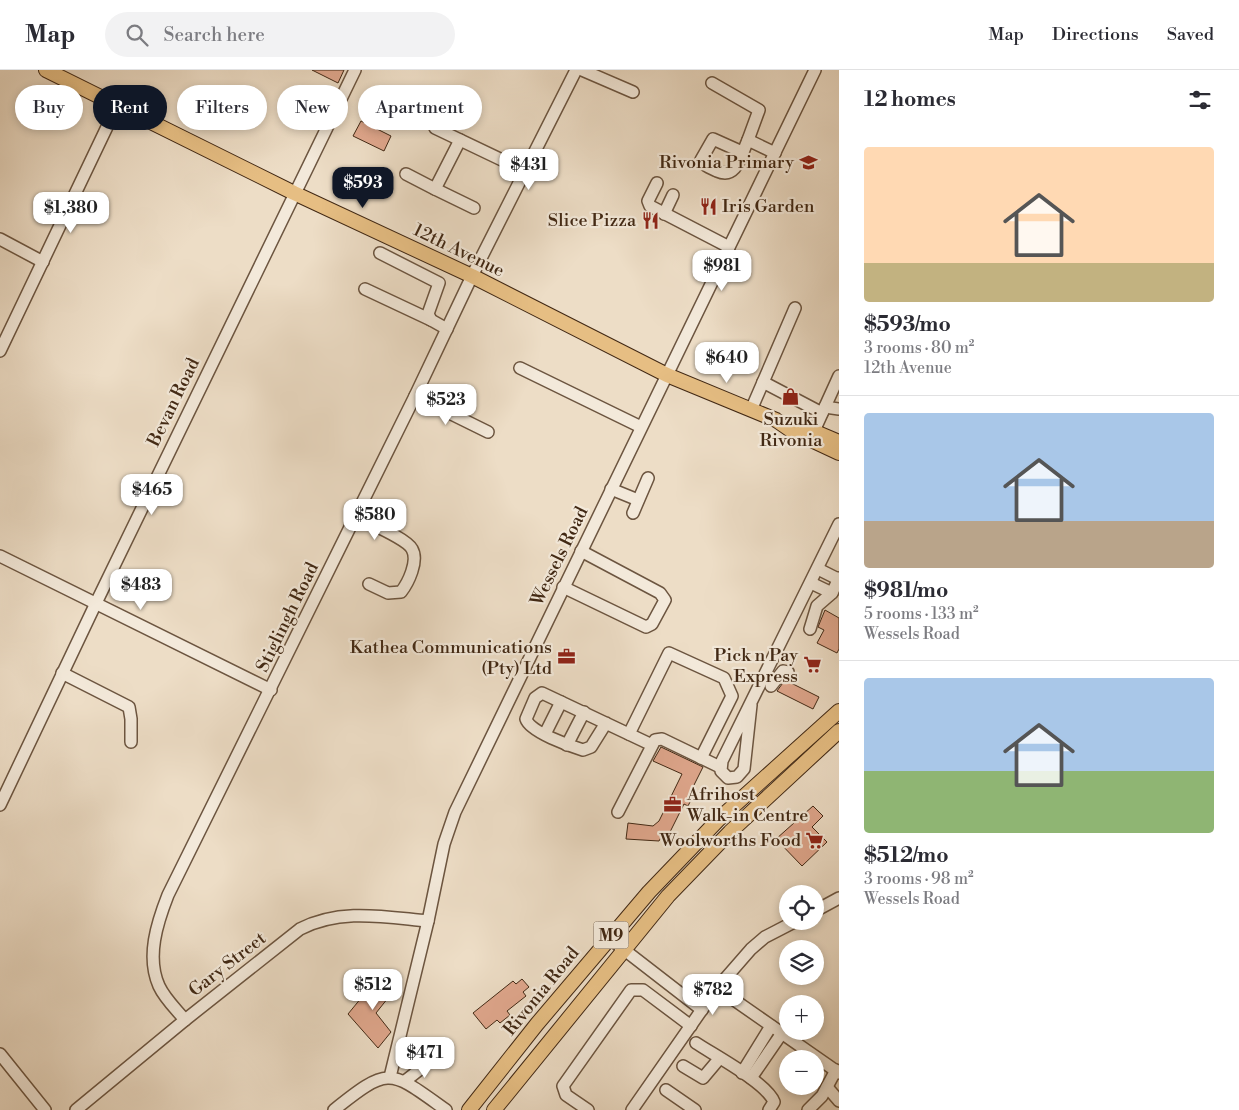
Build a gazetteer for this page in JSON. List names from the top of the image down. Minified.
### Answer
{"streets":{"main road":["12th Avenue","M9","Rivonia Road"],"street":["Bevan Road","Wessels Road","Stiglingh Road","Gary Street"]},"crossings":[["12th Avenue","Bevan Road"],["12th Avenue","Wessels Road"],["12th Avenue","Stiglingh Road"],["Wessels Road","Gary Street"],["Stiglingh Road","Gary Street"]],"places":{"school or university":["Rivonia Primary"],"restaurant":["Iris Garden","Slice Pizza"],"shop":["Suzuki Rivonia"],"office":["Kathea Communications (Pty) Ltd","Afrihost Walk-in Centre"],"supermarket":["Pick n Pay Express","Woolworths Food"]},"page":{"header":"Map","search":"Search here","nav":["Map","Directions","Saved"],"heading":"12 homes","chip":["Buy","Rent","Filters","New","Apartment"],"list":[{"name":"$593/mo","note":"3 rooms · 80 m² · 12th Avenue"},{"name":"$981/mo","note":"5 rooms · 133 m² · Wessels Road"},{"name":"$512/mo","note":"3 rooms · 98 m² · Wessels Road"}],"price":["$431","$593","$1,380","$981","$640","$523","$465","$580","$483","$512","$782","$471"],"map_buttons":["+","−"]}}
